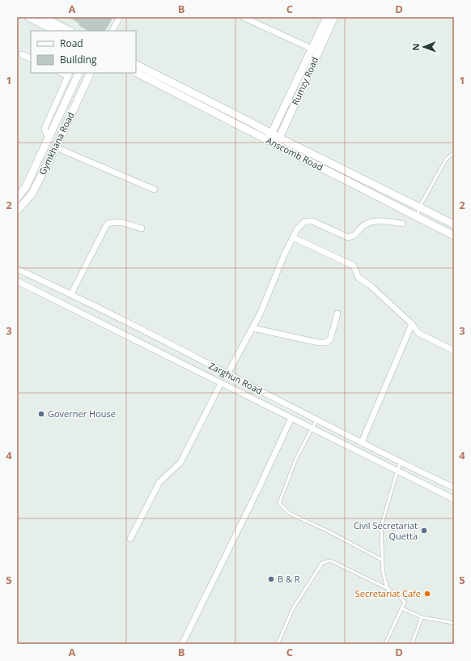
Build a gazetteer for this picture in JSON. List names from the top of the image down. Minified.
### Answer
{"streets":{"street":["Rumzy Road","Gymkhana Road","Anscomb Road","Zarghun Road"]},"crossings":[["Rumzy Road","Anscomb Road"]],"places":["Governer House","Civil Secretariat Quetta","B & R","Secretariat Cafe"],"legend":["Road","Building"],"north":"left","grid":{"columns":["A","B","C","D"],"rows":["1","2","3","4","5"]}}
